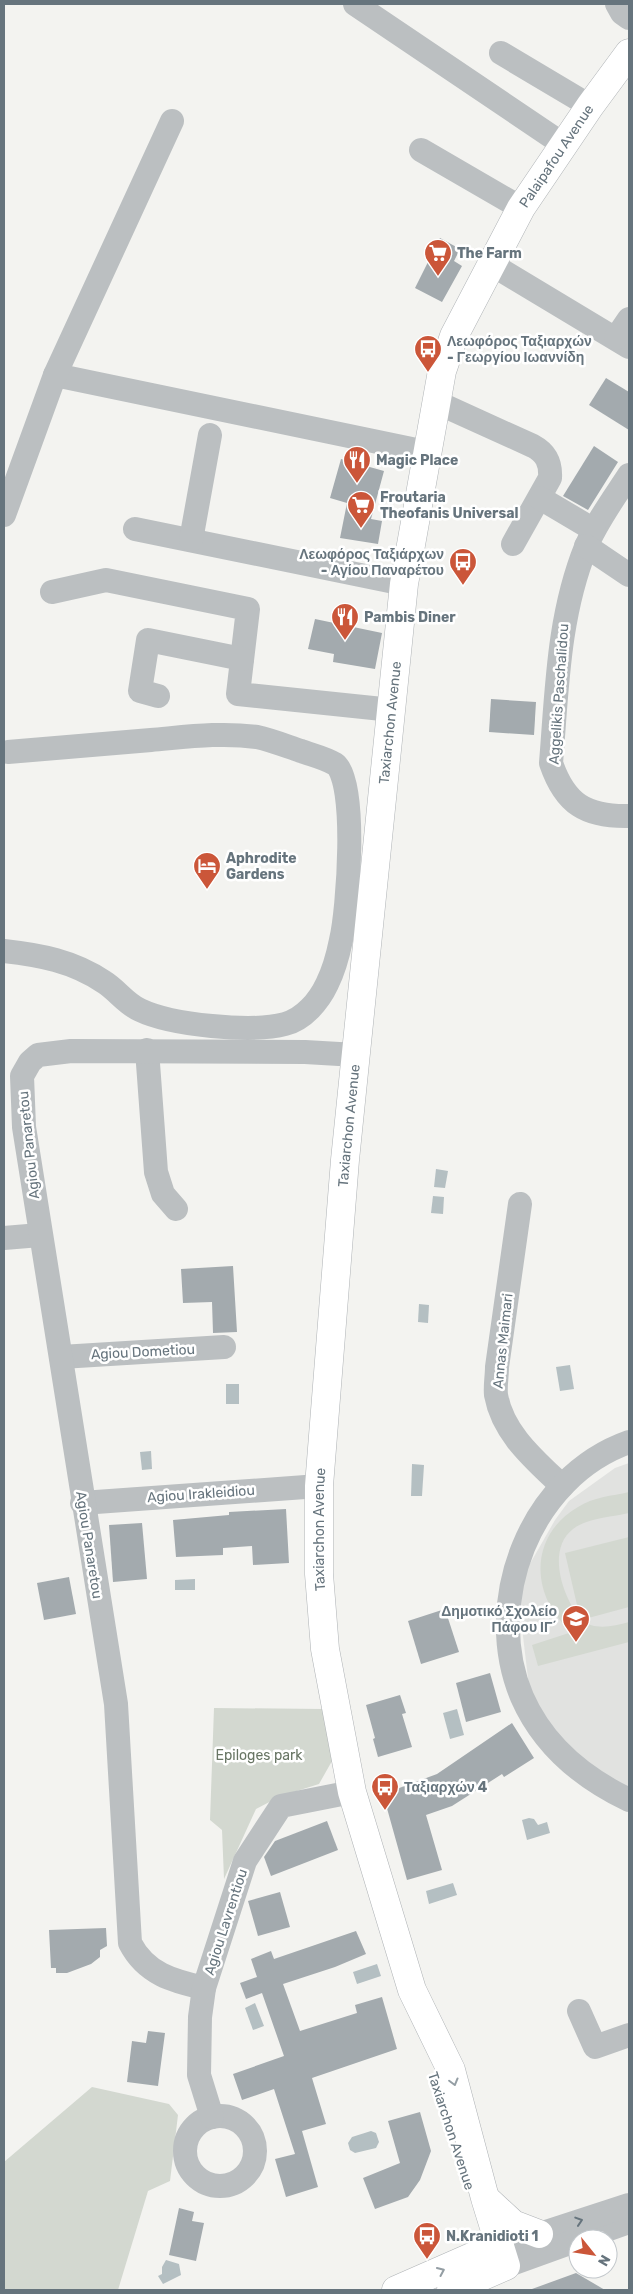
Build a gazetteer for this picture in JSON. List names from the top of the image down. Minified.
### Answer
{"streets":{"main road":["Palaipafou Avenue","Taxiarchon Avenue"],"street":["Aggelikis Paschalidou","Agiou Panaretou","Annas Maimari","Agiou Dometiou","Agiou Irakleidiou","Agiou Lavrentiou"]},"crossings":[["Palaipafou Avenue","Taxiarchon Avenue"],["Taxiarchon Avenue","Agiou Irakleidiou"],["Taxiarchon Avenue","Agiou Lavrentiou"],["Agiou Panaretou","Agiou Dometiou"],["Agiou Panaretou","Agiou Irakleidiou"],["Agiou Panaretou","Agiou Lavrentiou"]],"parks":["Epiloges park"],"places":{"supermarket":["The Farm","Froutaria Theofanis Universal"],"bus stop":["Λεωφόρος Ταξιαρχών - Γεωργίου Ιωαννίδη","Λεωφόρος Ταξιάρχων - Αγίου Παναρέτου","Ταξιαρχών 4","N.Kranidioti 1"],"restaurant":["Magic Place","Pambis Diner"],"hotel":["Aphrodite Gardens"],"school or university":["Δημοτικό Σχολείο Πάφου ΙΓ΄"]},"north":"bottom right"}
